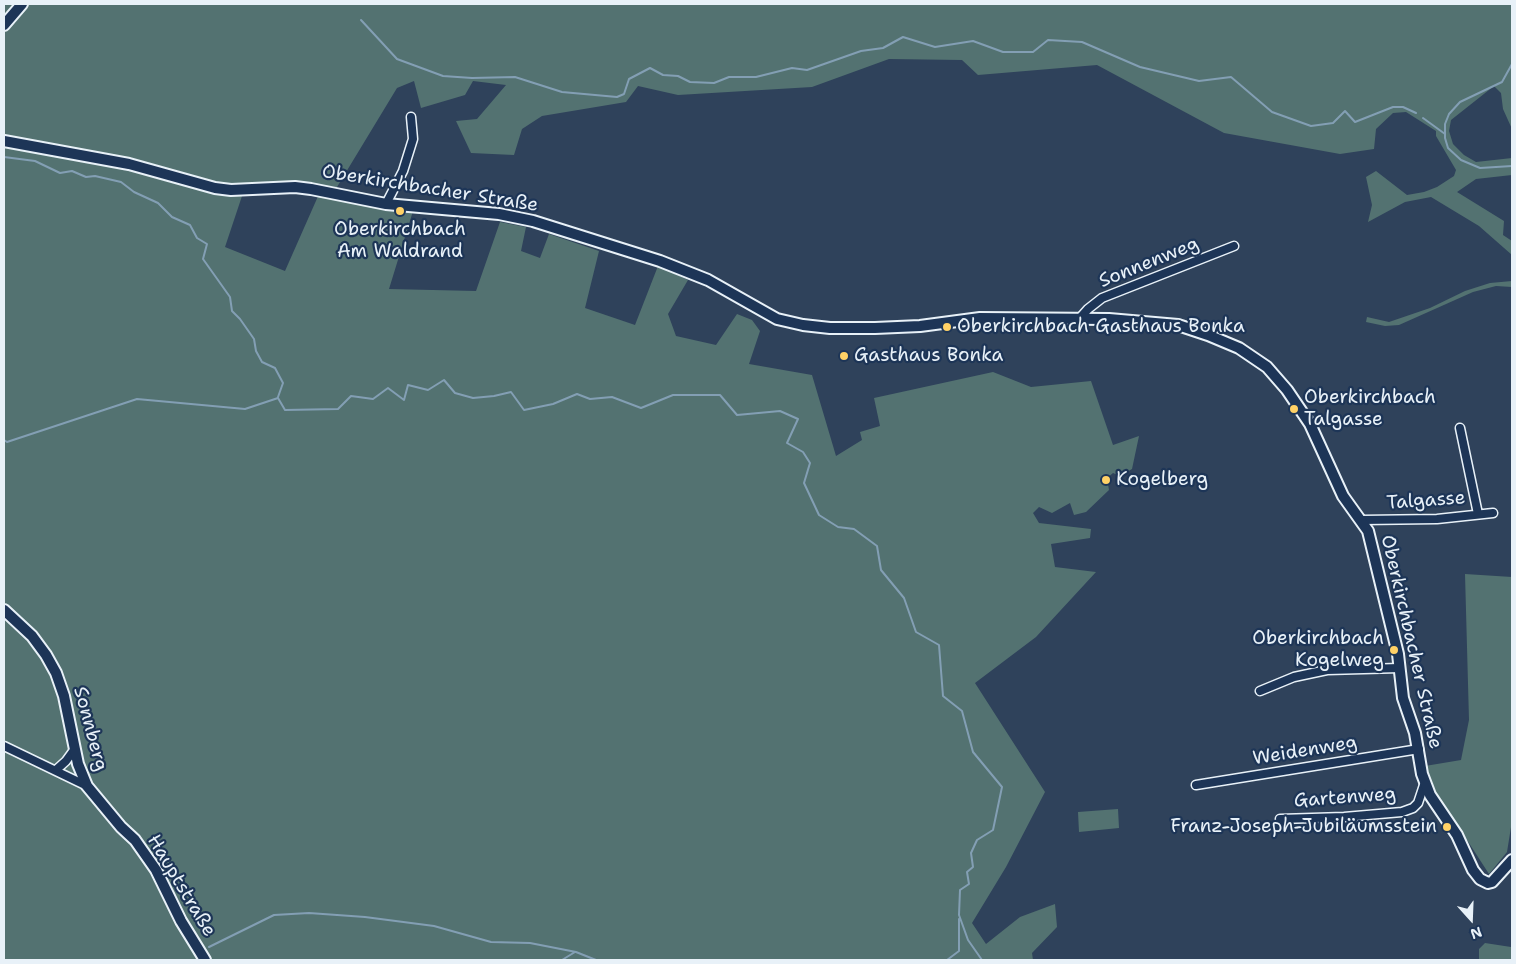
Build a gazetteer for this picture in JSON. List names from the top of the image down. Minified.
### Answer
{"streets":{"street":["Oberkirchbacher Straße","Sonnenweg","Talgasse","Sonnberg","Weidenweg","Gartenweg","Hauptstraße"]},"crossings":[["Oberkirchbacher Straße","Sonnenweg"],["Oberkirchbacher Straße","Talgasse"],["Oberkirchbacher Straße","Weidenweg"],["Oberkirchbacher Straße","Gartenweg"],["Sonnberg","Hauptstraße"]],"places":["Oberkirchbach Am Waldrand","Oberkirchbach Gasthaus Bonka","Gasthaus Bonka","Oberkirchbach Talgasse","Kogelberg","Oberkirchbach Kogelweg","Franz-Joseph-Jubiläumsstein"],"north":"bottom"}
